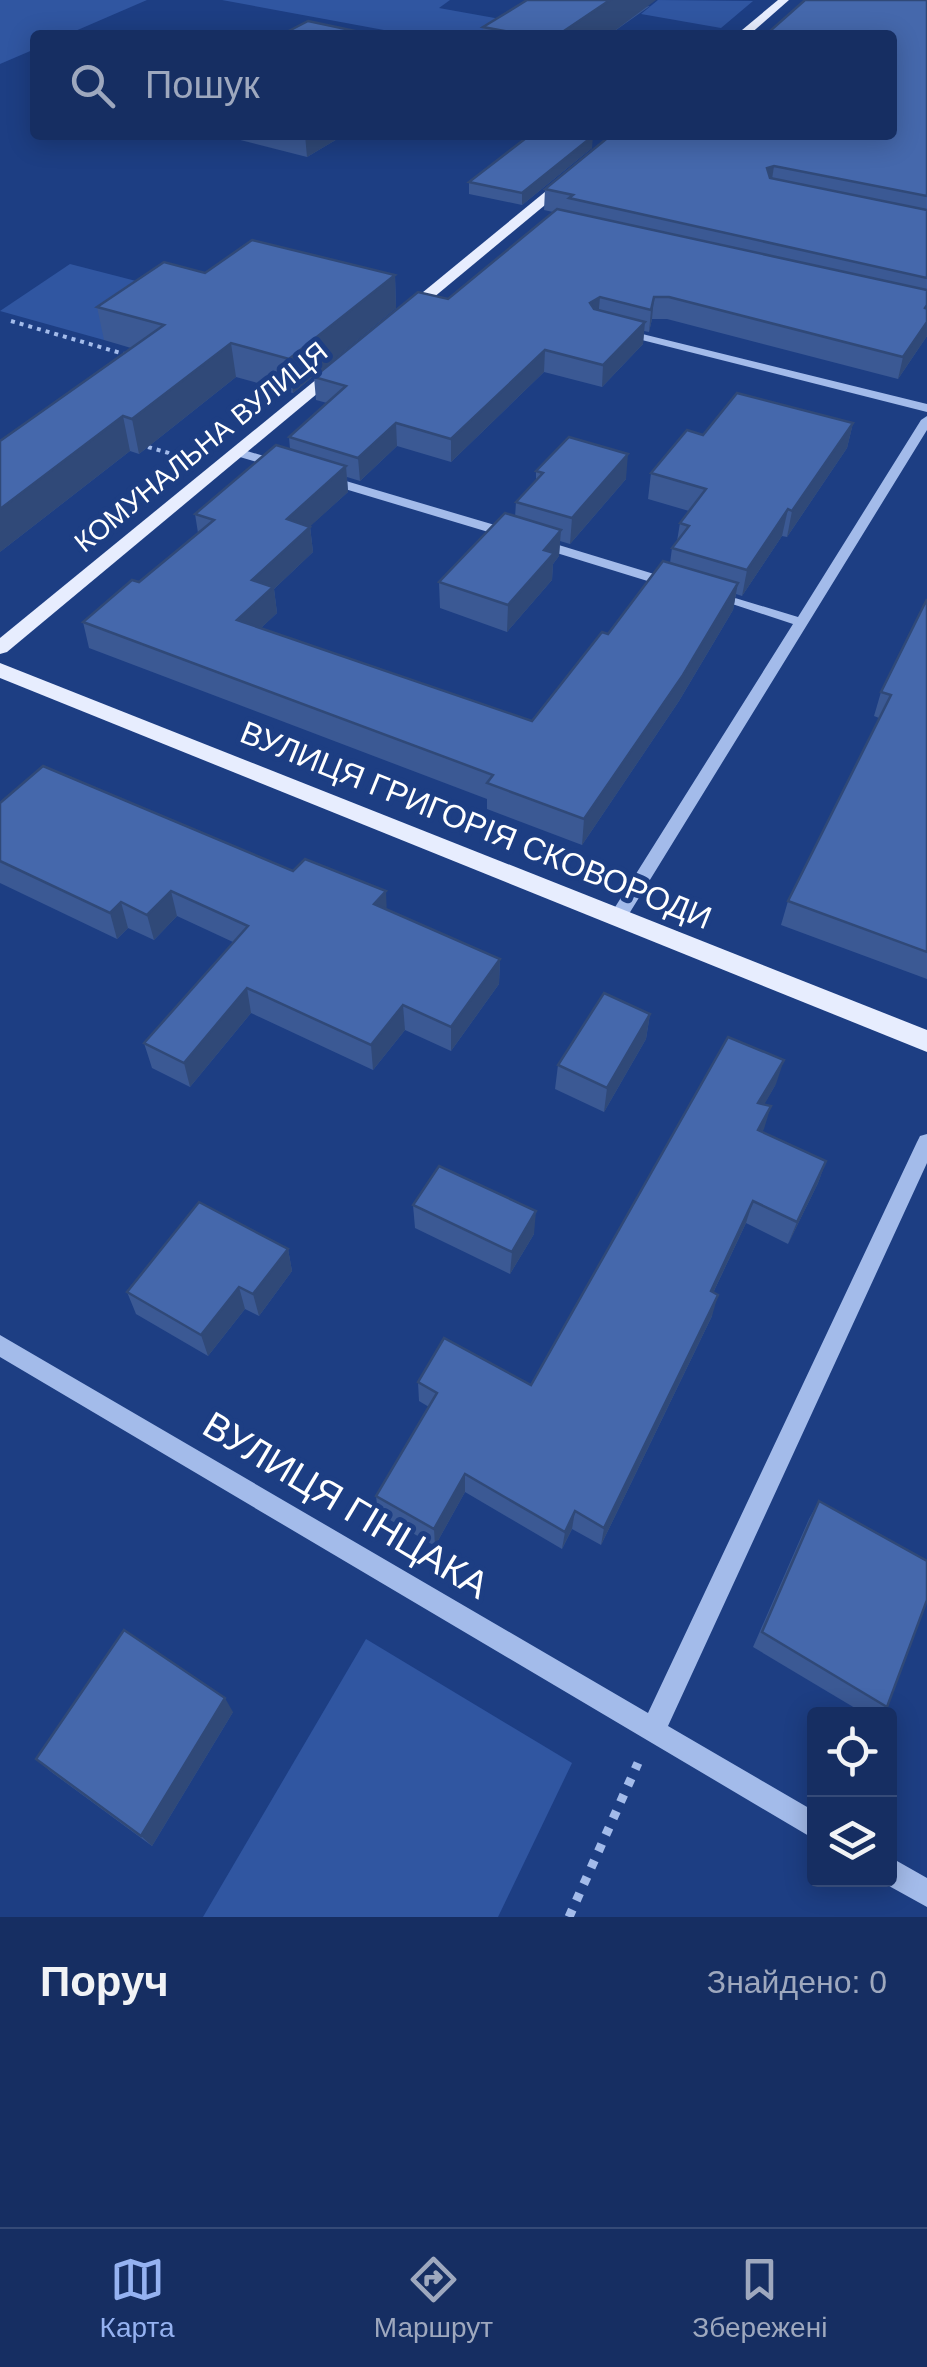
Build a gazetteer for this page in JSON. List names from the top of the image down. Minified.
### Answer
{"streets":{"main road":["КОМУНАЛЬНА ВУЛИЦЯ","ВУЛИЦЯ ГРИГОРІЯ СКОВОРОДИ"],"street":["ВУЛИЦЯ ГІНЦАКА"]},"page":{"search":"Пошук","heading":["Поруч","Знайдено: 0"],"nav":["Карта","Маршрут","Збережені"]}}
